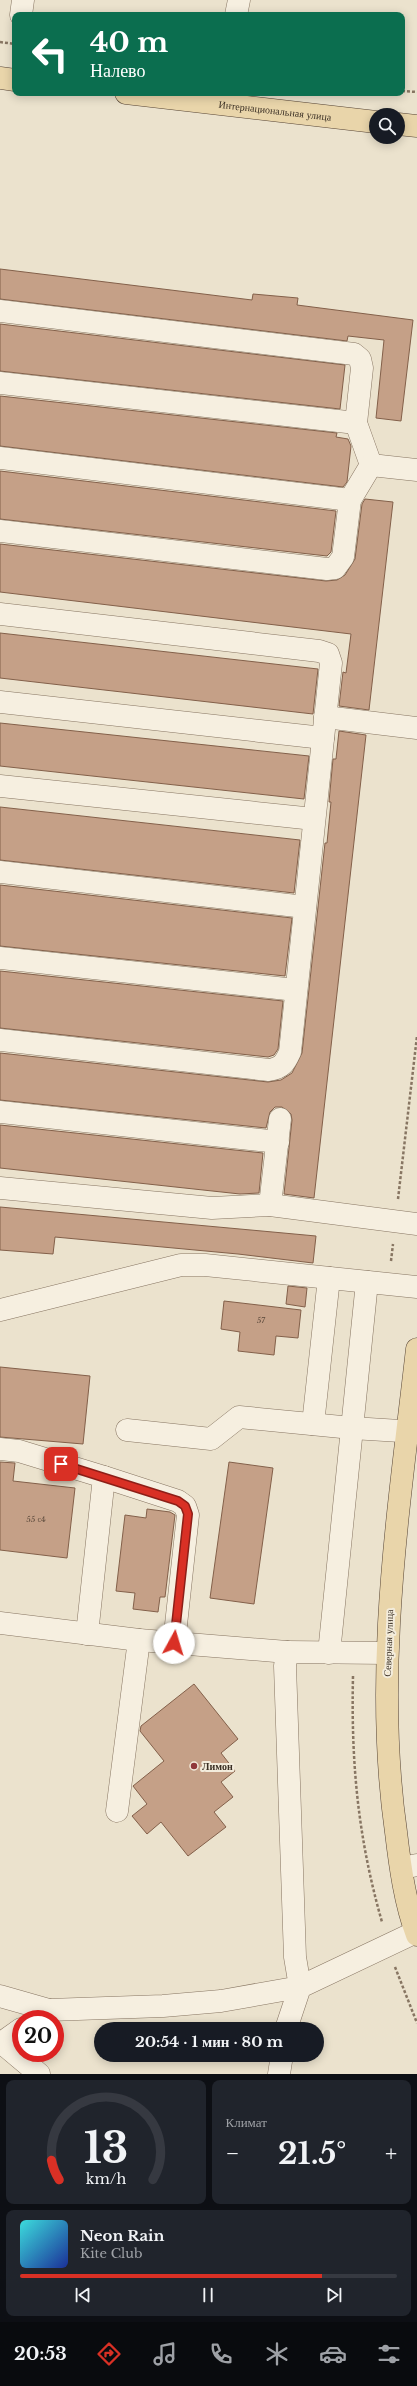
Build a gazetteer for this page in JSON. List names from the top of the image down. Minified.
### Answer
{"streets":{"main road":["Интернациональная улица","Северная улица"]},"places":["Лимон"],"house_numbers":["57","55 с4"],"page":{"turn":["40 m","Налево"],"limit":"20","trip":"20:54 · 1 мин · 80 m","tile":"Климат","heat":["−","21.5°","+"],"song":["Neon Rain","Kite Club"],"tabs":"20:53","gauge":["13","km/h"]}}
